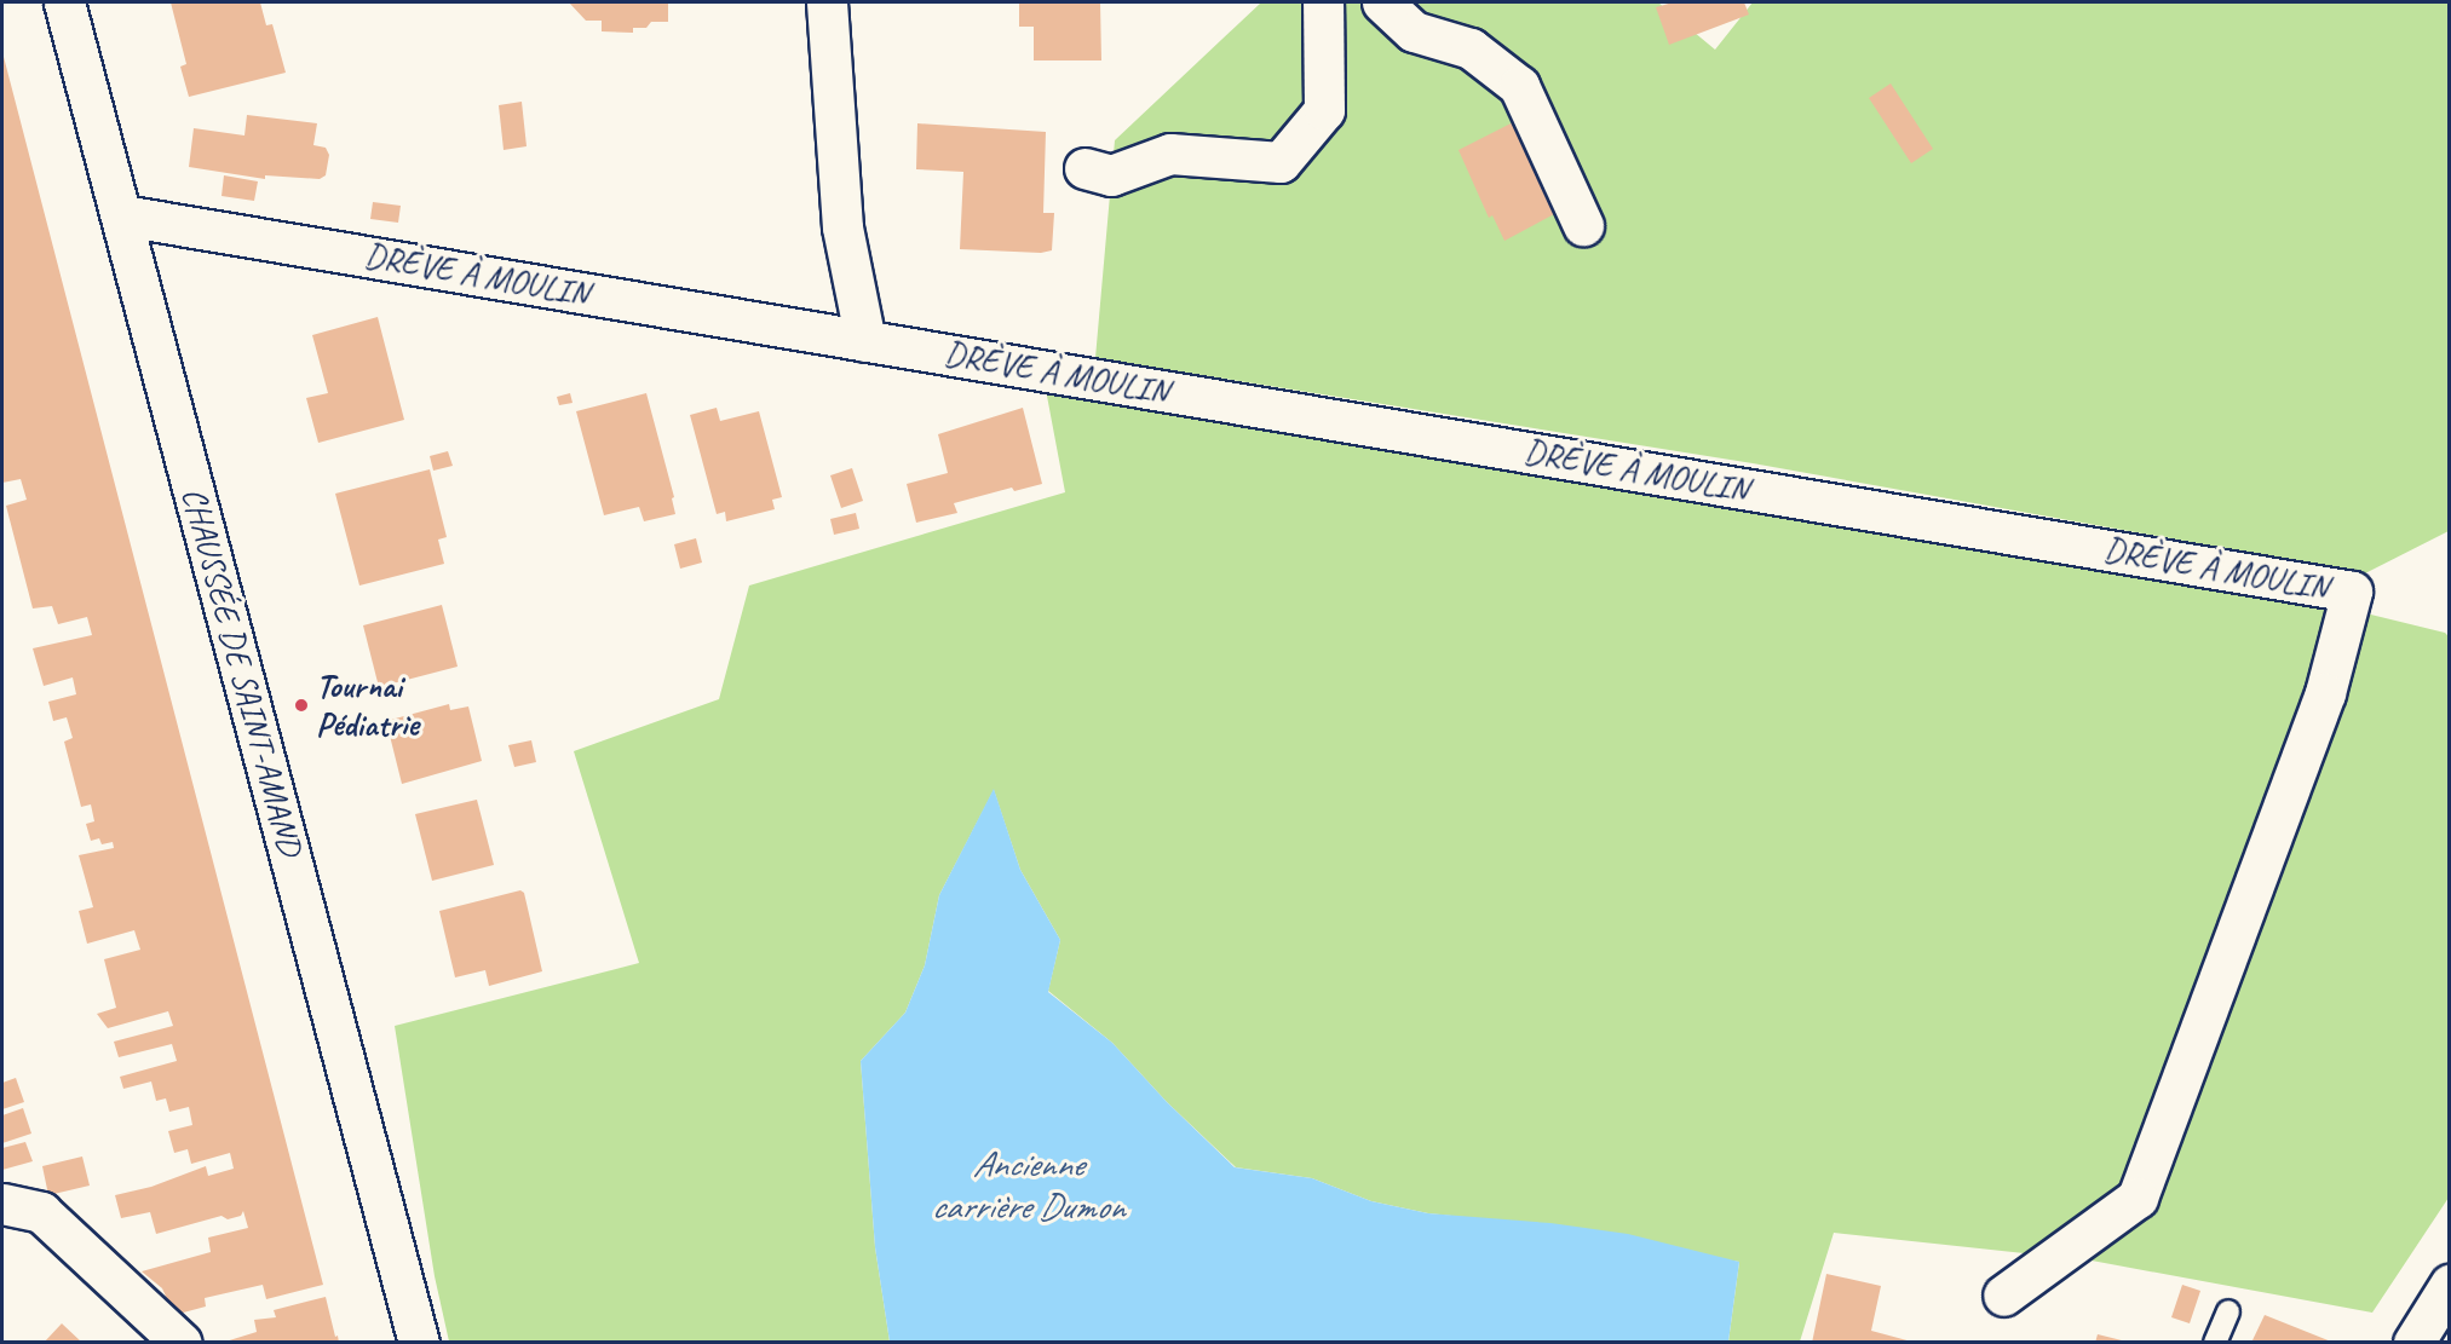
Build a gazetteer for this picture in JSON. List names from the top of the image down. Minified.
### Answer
{"streets":{"street":["DRÈVE À MOULIN","CHAUSSÉE DE SAINT-AMAND"]},"crossings":[["DRÈVE À MOULIN","CHAUSSÉE DE SAINT-AMAND"]],"water":["Ancienne carrière Dumon"],"places":["Tournai Pédiatrie"]}
